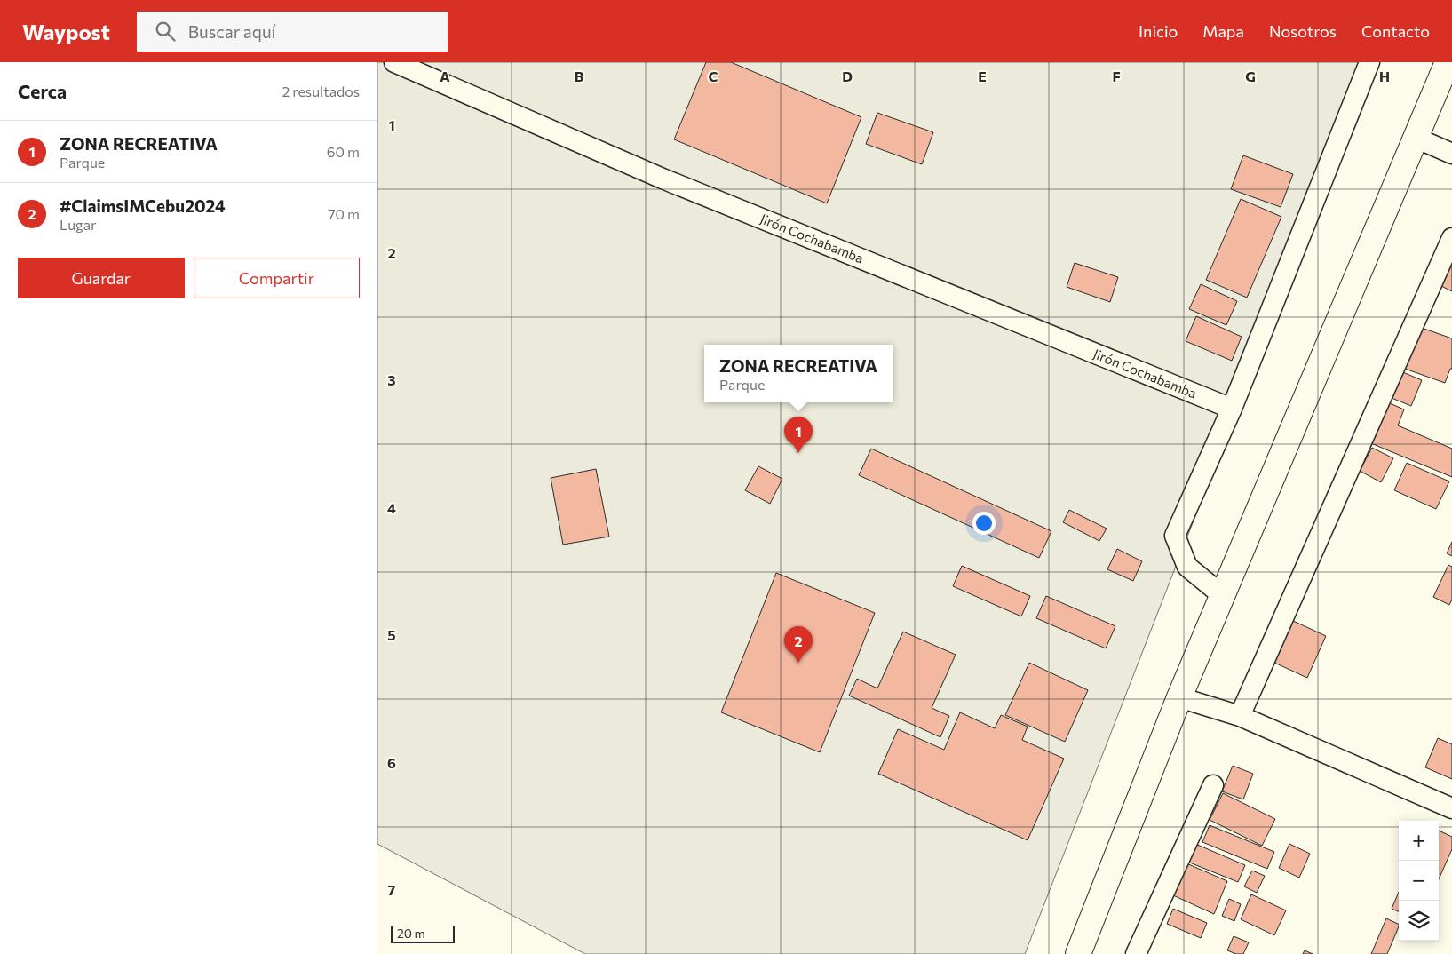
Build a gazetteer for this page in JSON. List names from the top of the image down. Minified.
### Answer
{"streets":{"street":["Jirón Cochabamba"]},"scale_bar":"20 m","page":{"header":"Waypost","search":"Buscar aquí","nav":["Inicio","Mapa","Nosotros","Contacto"],"heading":["Cerca","2 resultados"],"list":[{"mark":"1","name":"ZONA RECREATIVA","note":"Parque","value":"60 m"},{"mark":"2","name":"#ClaimsIMCebu2024","note":"Lugar","value":"70 m"}],"buttons":["Guardar","Compartir"],"popup":["ZONA RECREATIVA","Parque"],"pins":["1","2"],"map_buttons":["+","−"],"scale":"20 m"},"grid":{"columns":["A","B","C","D","E","F","G","H"],"rows":["1","2","3","4","5","6","7"]}}
